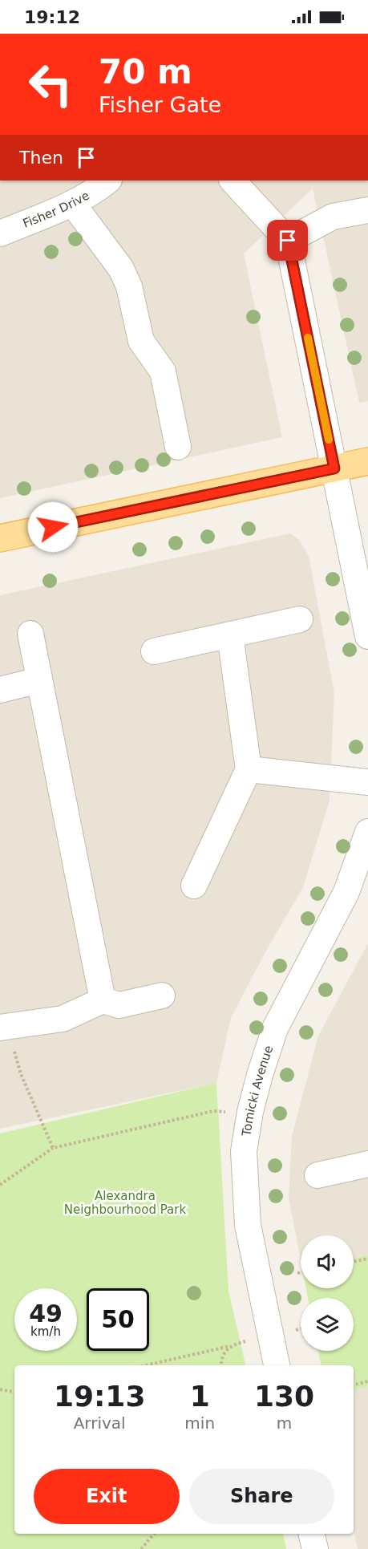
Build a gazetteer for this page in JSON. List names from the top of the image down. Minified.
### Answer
{"streets":{"street":["Fisher Drive","Tomicki Avenue"]},"parks":["Alexandra Neighbourhood Park"],"page":{"status":"19:12","turn":["70 m","Fisher Gate"],"then":"Then","speed":"49 km/h","limit":"50","eta":["19:13","Arrival","1","min","130","m"],"buttons":["Exit","Share"]}}
